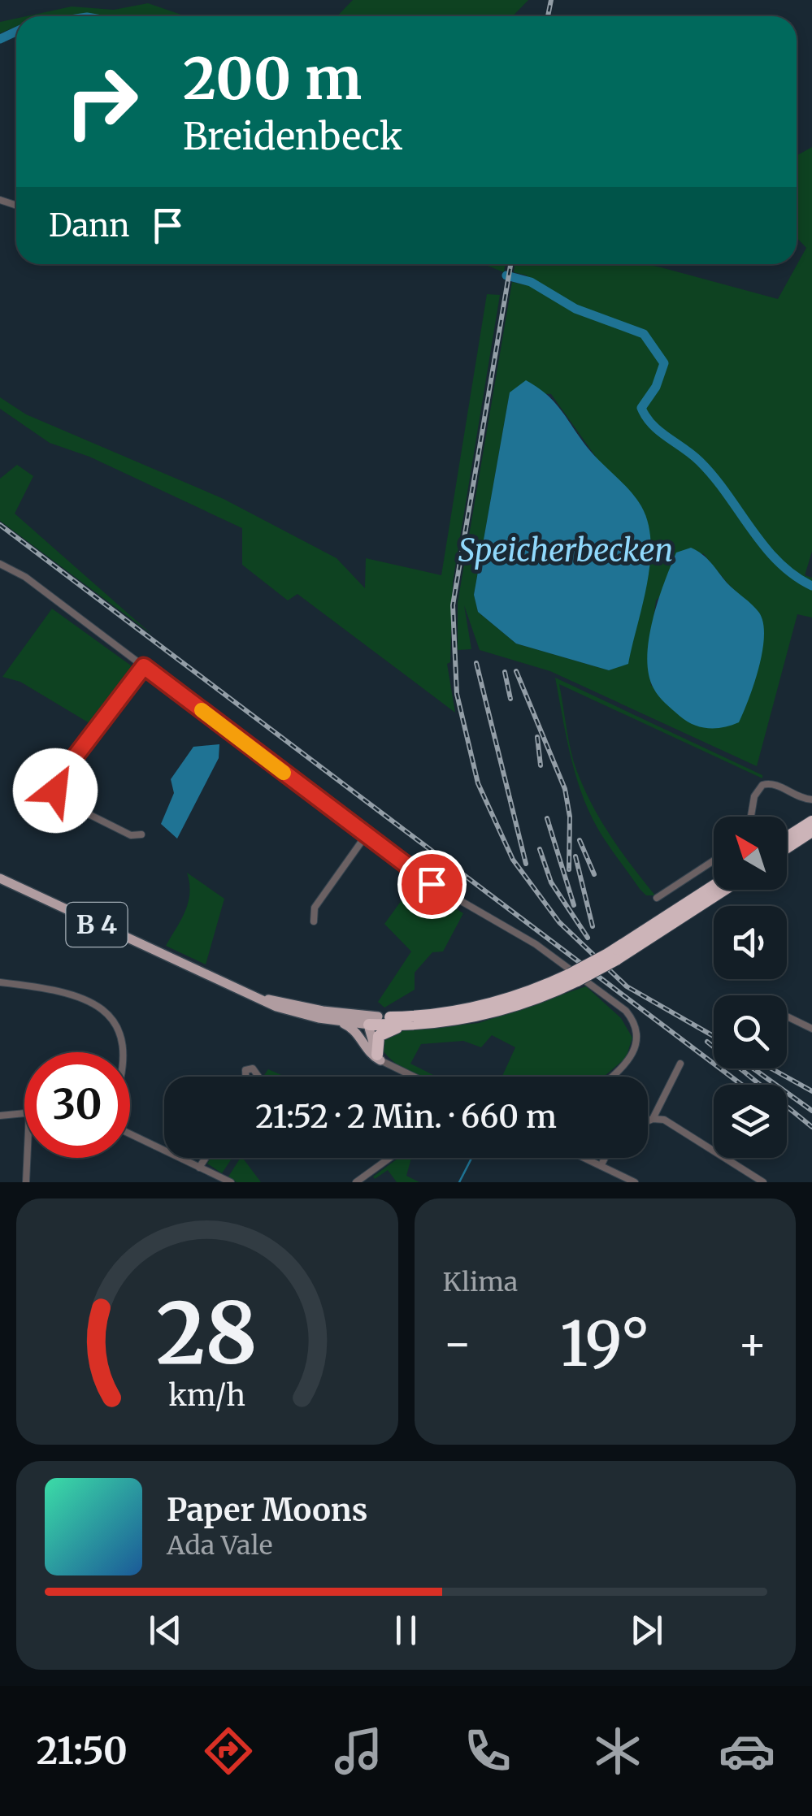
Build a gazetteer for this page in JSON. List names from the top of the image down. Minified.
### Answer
{"streets":{"highway":["B 4"]},"water":["Speicherbecken"],"north":"top left","page":{"turn":["200 m","Breidenbeck"],"then":"Dann","limit":"30","trip":"21:52 · 2 Min. · 660 m","tile":"Klima","heat":["−","19°","+"],"song":["Paper Moons","Ada Vale"],"tabs":"21:50","gauge":["28","km/h"]}}
